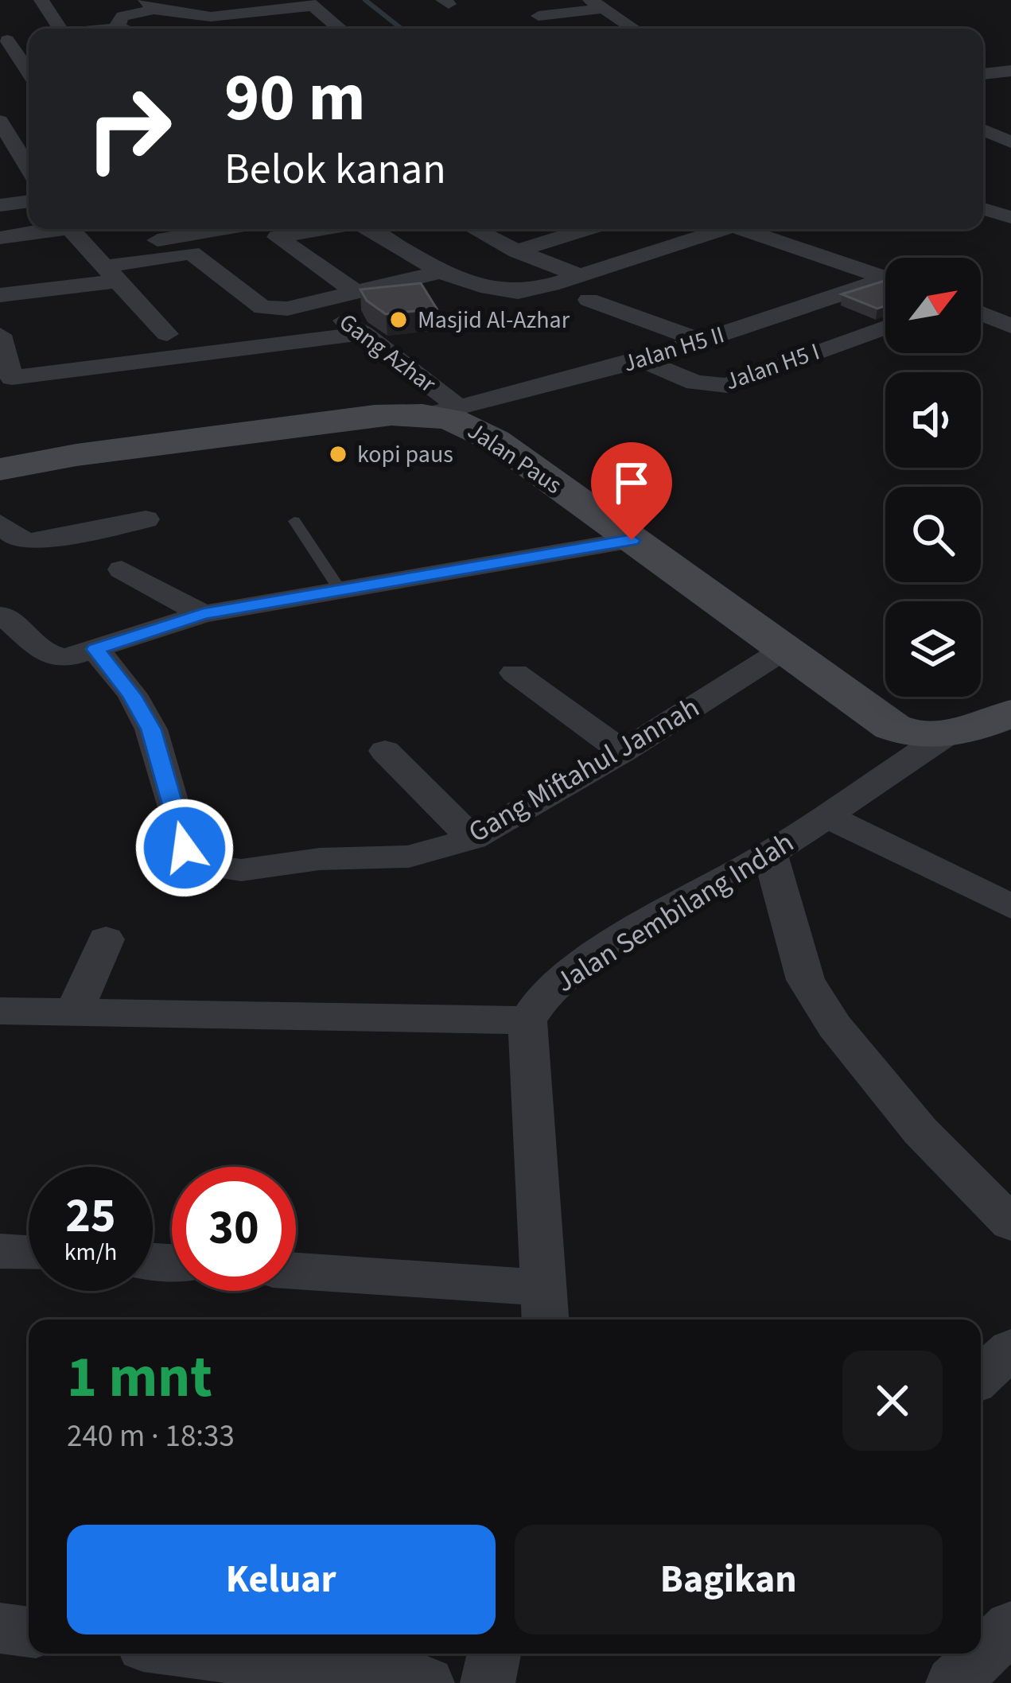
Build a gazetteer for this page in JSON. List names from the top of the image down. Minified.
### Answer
{"streets":{"main road":["Jalan Paus"],"street":["Jalan H5 II","Gang Azhar","Jalan H5 I","Gang Miftahul Jannah","Jalan Sembilang Indah"]},"crossings":[["Jalan H5 II","Gang Azhar"],["Jalan H5 II","Jalan H5 I"],["Jalan H5 II","Jalan Paus"],["Gang Azhar","Jalan Paus"],["Jalan Paus","Gang Miftahul Jannah"],["Jalan Paus","Jalan Sembilang Indah"]],"places":["Masjid Al-Azhar","kopi paus"],"north":"top right","page":{"turn":["90 m","Belok kanan"],"speed":"25 km/h","limit":"30","heading":["1 mnt","240 m · 18:33"],"buttons":["Keluar","Bagikan"]}}
